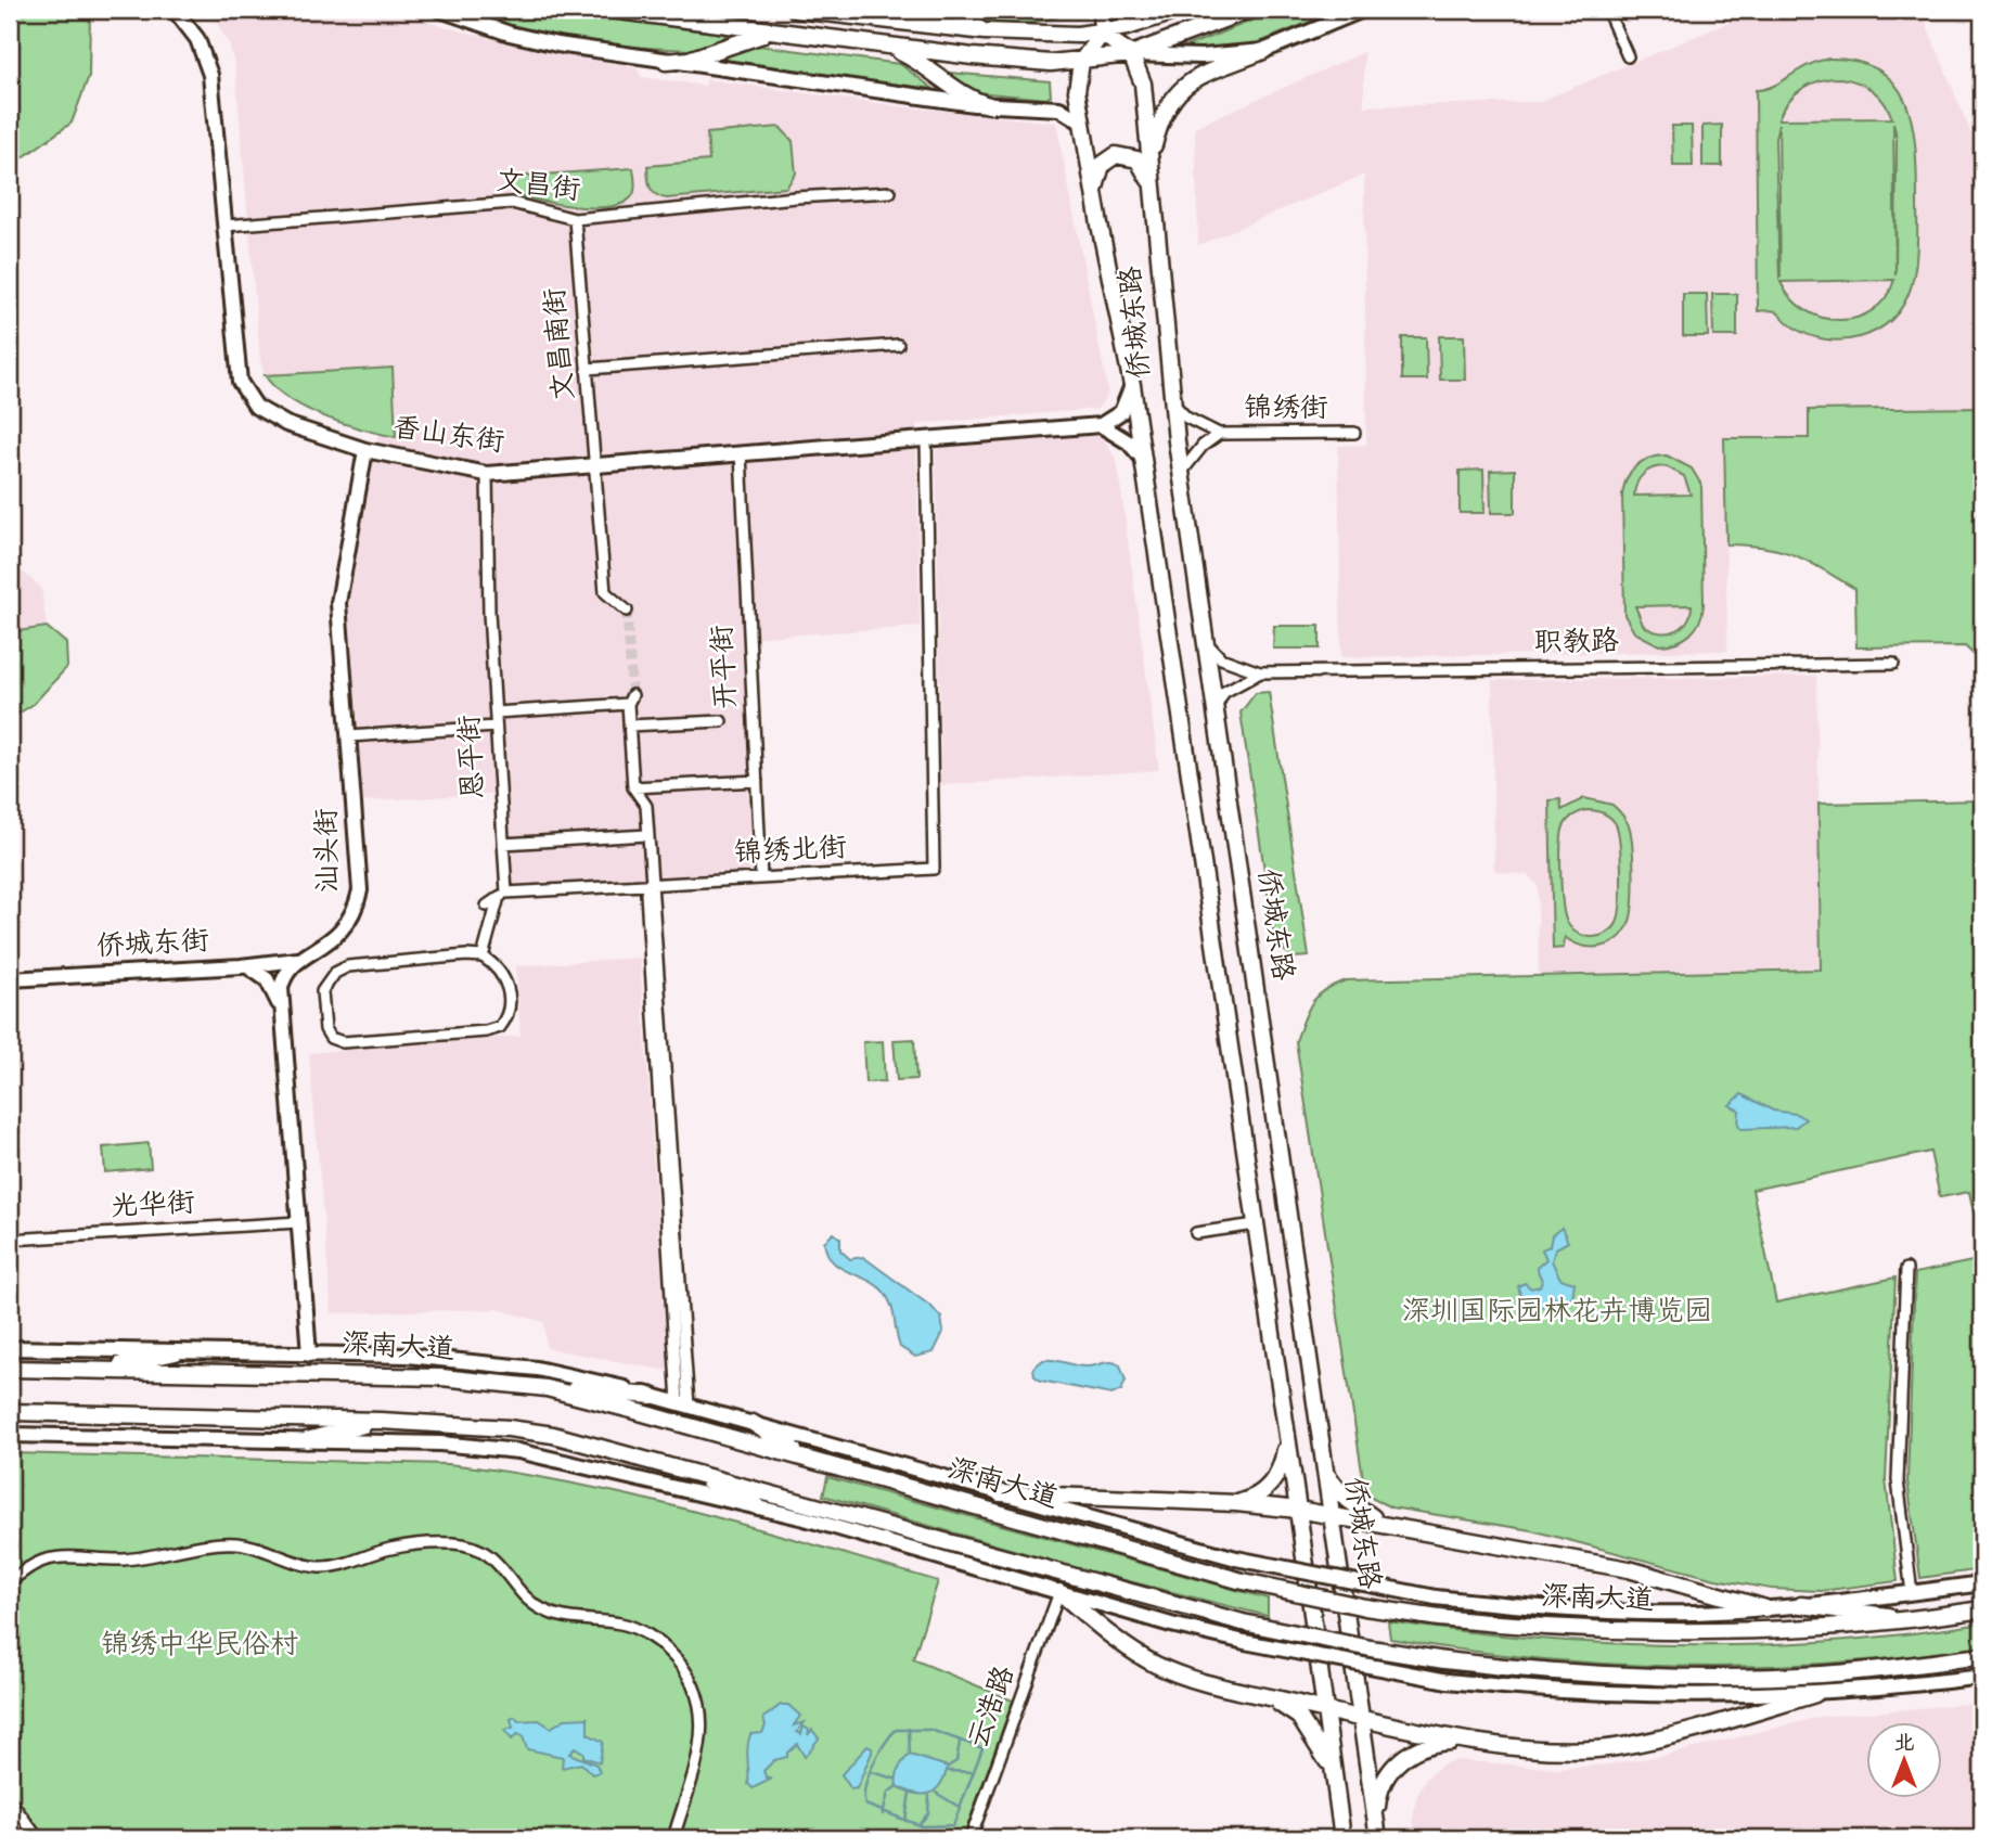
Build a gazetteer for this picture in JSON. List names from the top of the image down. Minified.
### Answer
{"streets":{"main road":["侨城东路","香山东街","汕头街","侨城东街","深南大道"],"street":["文昌街","文昌南街","锦绣街","职教路","开平街","恩平街","锦绣北街","光华街","云浩路"]},"crossings":[["文昌街","文昌南街"],["文昌街","香山东街"],["侨城东路","锦绣街"],["侨城东路","职教路"],["文昌南街","香山东街"],["香山东街","开平街"],["香山东街","恩平街"],["香山东街","汕头街"],["香山东街","锦绣北街"],["开平街","锦绣北街"],["汕头街","侨城东街"]],"parks":["深圳国际园林花卉博览园","锦绣中华民俗村"],"north":"top"}
